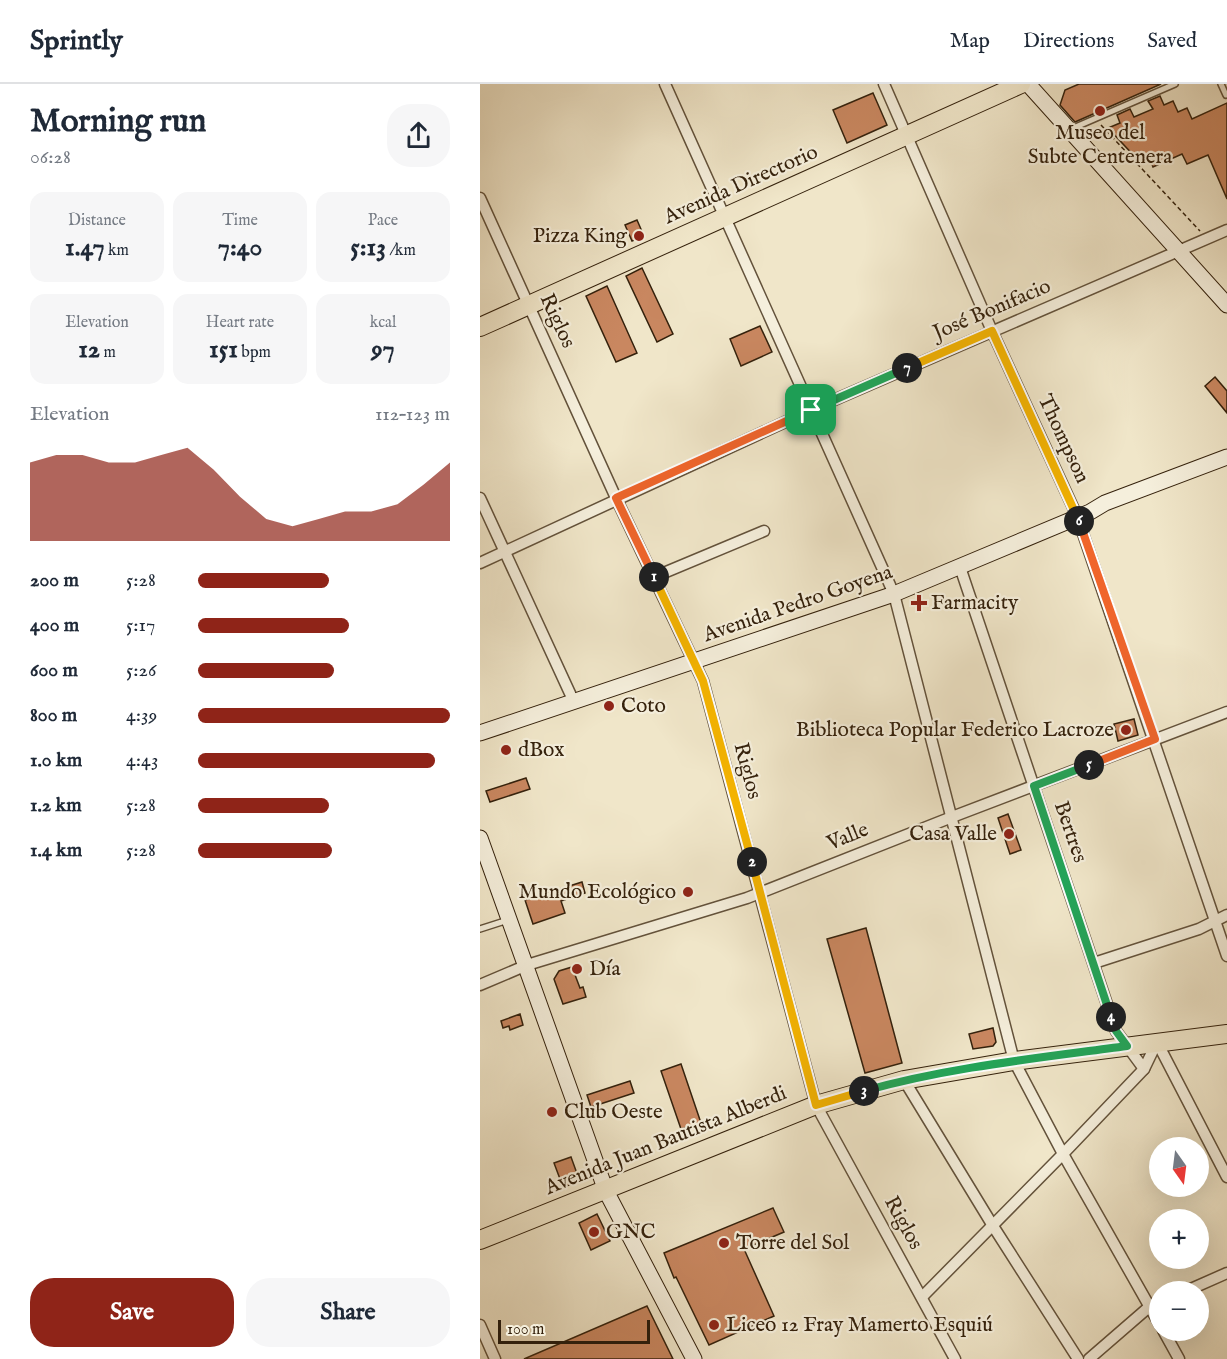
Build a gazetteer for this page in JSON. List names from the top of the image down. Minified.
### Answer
{"streets":{"main road":["Avenida Directorio","Avenida Pedro Goyena","Avenida Juan Bautista Alberdi"],"street":["José Bonifacio","Riglos","Thompson","Bertres","Valle"]},"crossings":[["Avenida Directorio","Riglos"],["Avenida Directorio","Thompson"],["José Bonifacio","Riglos"],["José Bonifacio","Thompson"],["Riglos","Avenida Pedro Goyena"],["Riglos","Valle"],["Riglos","Avenida Juan Bautista Alberdi"],["Thompson","Avenida Pedro Goyena"],["Thompson","Valle"],["Avenida Pedro Goyena","Bertres"],["Bertres","Valle"],["Bertres","Avenida Juan Bautista Alberdi"]],"places":{"other":["Museo del Subte Centenera","Pizza King","Coto","Biblioteca Popular Federico Lacroze","dBox","Casa Valle","Mundo Ecológico","Día","Club Oeste","GNC","Torre del Sol","Liceo 12 Fray Mamerto Esquiú"],"health":["Farmacity"]},"scale_bar":"100 m","north":"bottom","page":{"header":"Sprintly","nav":["Map","Directions","Saved"],"heading":["Morning run","06:28"],"stats":[["Distance","1.47 km"],["Time","7:40"],["Pace","5:13 /km"],["Elevation","12 m"],["Heart rate","151 bpm"],["kcal","97"]],"pins":["7","6","1","5","2","4","3"],"chart":["Elevation","112–123 m"],"list":[{"name":"200 m","note":"5:28"},{"name":"400 m","note":"5:17"},{"name":"600 m","note":"5:26"},{"name":"800 m","note":"4:39"},{"name":"1.0 km","note":"4:43"},{"name":"1.2 km","note":"5:28"},{"name":"1.4 km","note":"5:28"}],"map_buttons":["+","−"],"buttons":["Save","Share"],"scale":"100 m"}}
